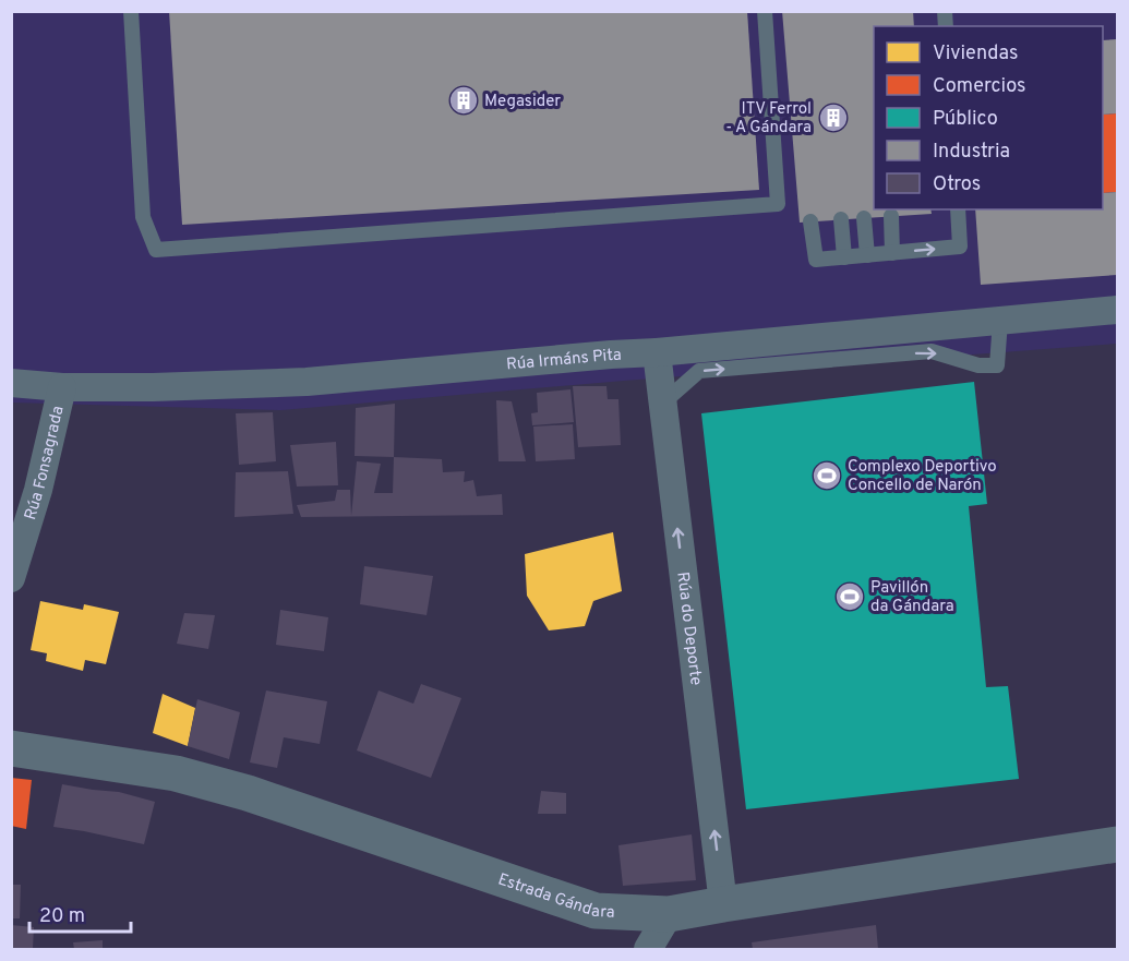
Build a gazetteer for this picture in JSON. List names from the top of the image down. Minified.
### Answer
{"streets":{"street":["Rúa Irmáns Pita","Rúa Fonsagrada","Rúa do Deporte","Estrada Gándara"]},"crossings":[["Rúa Irmáns Pita","Rúa Fonsagrada"],["Rúa Irmáns Pita","Rúa do Deporte"],["Rúa do Deporte","Estrada Gándara"]],"one_way":["Rúa do Deporte"],"places":{"building":["Megasider","ITV Ferrol - A Gándara"],"sports":["Complexo Deportivo Concello de Narón","Pavillón da Gándara"]},"legend":["Viviendas","Comercios","Público","Industria","Otros"],"scale_bar":"20 m"}
